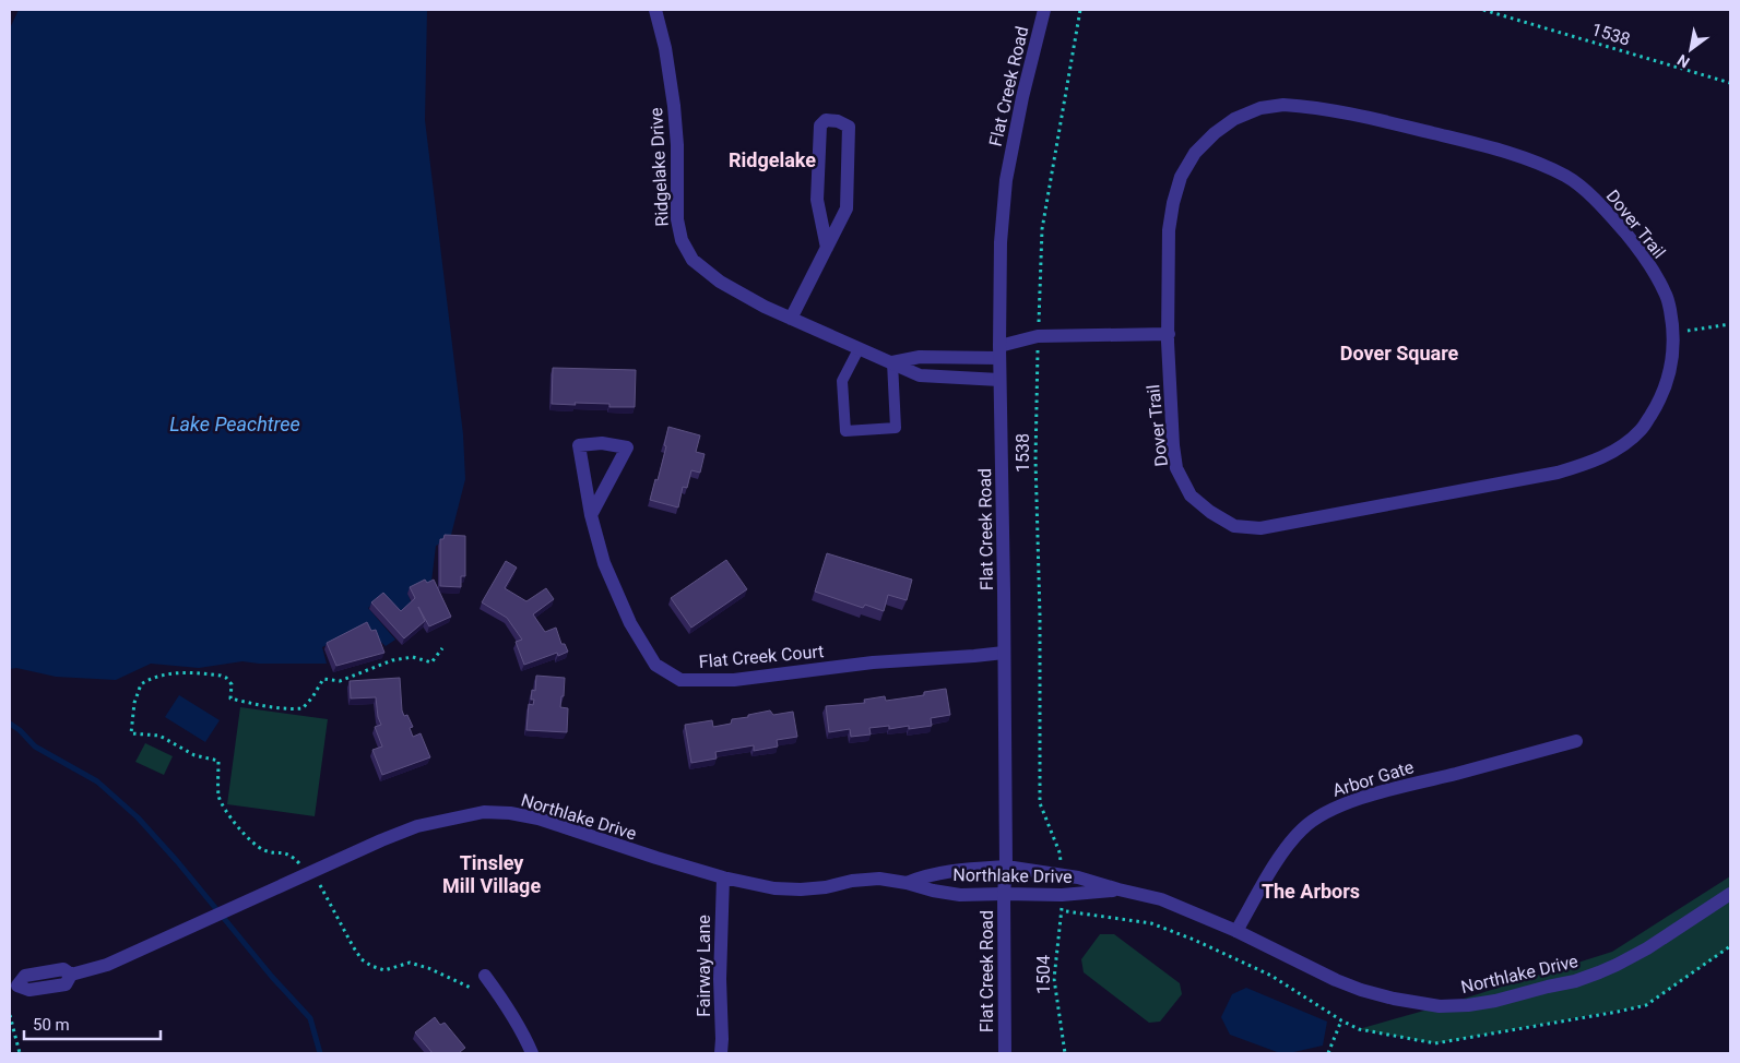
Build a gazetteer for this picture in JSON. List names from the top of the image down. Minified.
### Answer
{"streets":{"street":["Flat Creek Road","Ridgelake Drive","Dover Trail","Flat Creek Court","Arbor Gate","Northlake Drive","Fairway Lane"],"path":["1538","1504"]},"crossings":[["1538","Northlake Drive"],["Flat Creek Road","Ridgelake Drive"],["Flat Creek Road","Flat Creek Court"],["Flat Creek Road","Northlake Drive"],["Arbor Gate","Northlake Drive"],["Northlake Drive","Fairway Lane"],["Northlake Drive","1504"]],"districts":["Ridgelake","Dover Square","Tinsley Mill Village","The Arbors"],"water":["Lake Peachtree"],"scale_bar":"50 m","north":"bottom left"}
